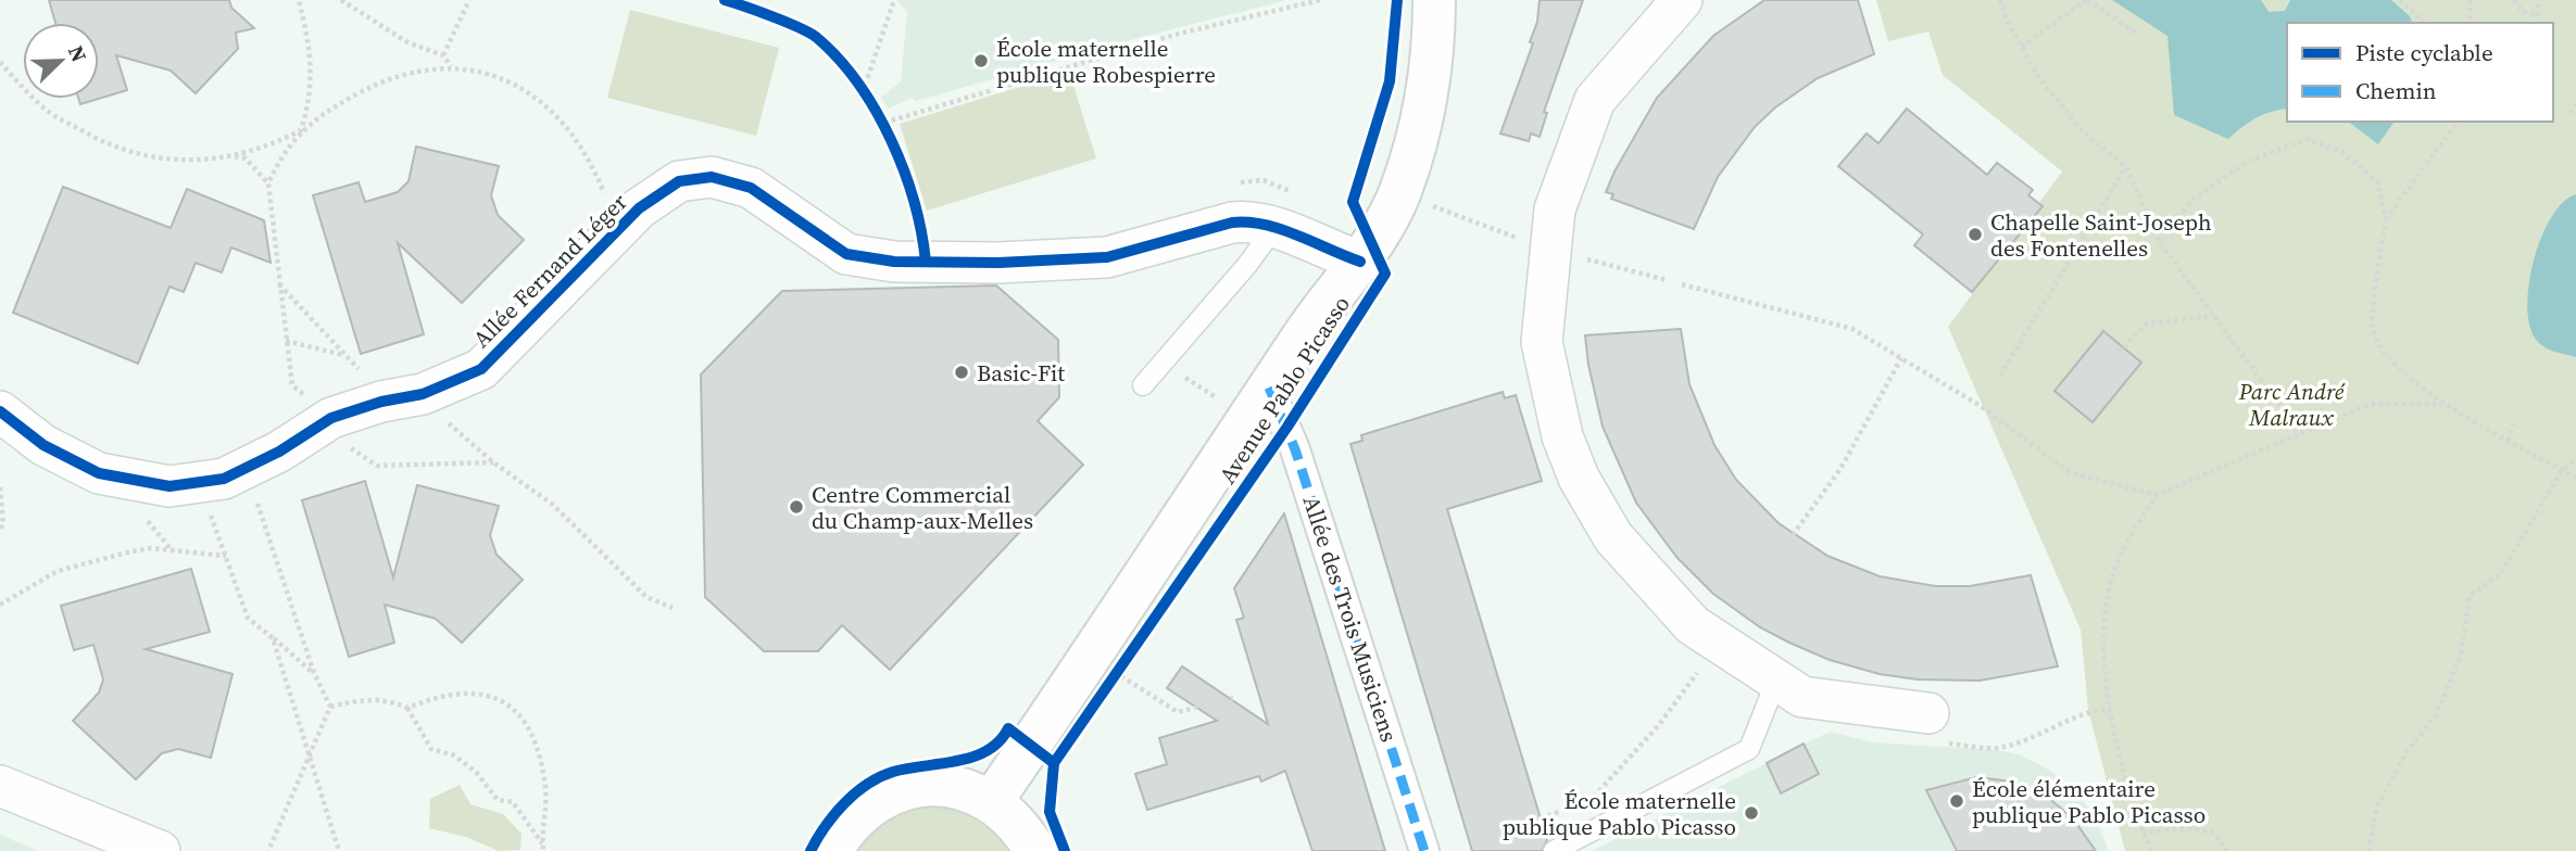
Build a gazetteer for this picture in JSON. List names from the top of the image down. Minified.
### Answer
{"streets":{"street":["Allée Fernand Léger","Avenue Pablo Picasso","Allée des Trois Musiciens"]},"crossings":[["Allée Fernand Léger","Avenue Pablo Picasso"],["Avenue Pablo Picasso","Allée des Trois Musiciens"]],"parks":["Parc André Malraux"],"places":["École maternelle publique Robespierre","Chapelle Saint-Joseph des Fontenelles","Basic-Fit","Centre Commercial du Champ-aux-Melles","École élémentaire publique Pablo Picasso","École maternelle publique Pablo Picasso"],"legend":["Piste cyclable","Chemin"],"north":"top right"}
